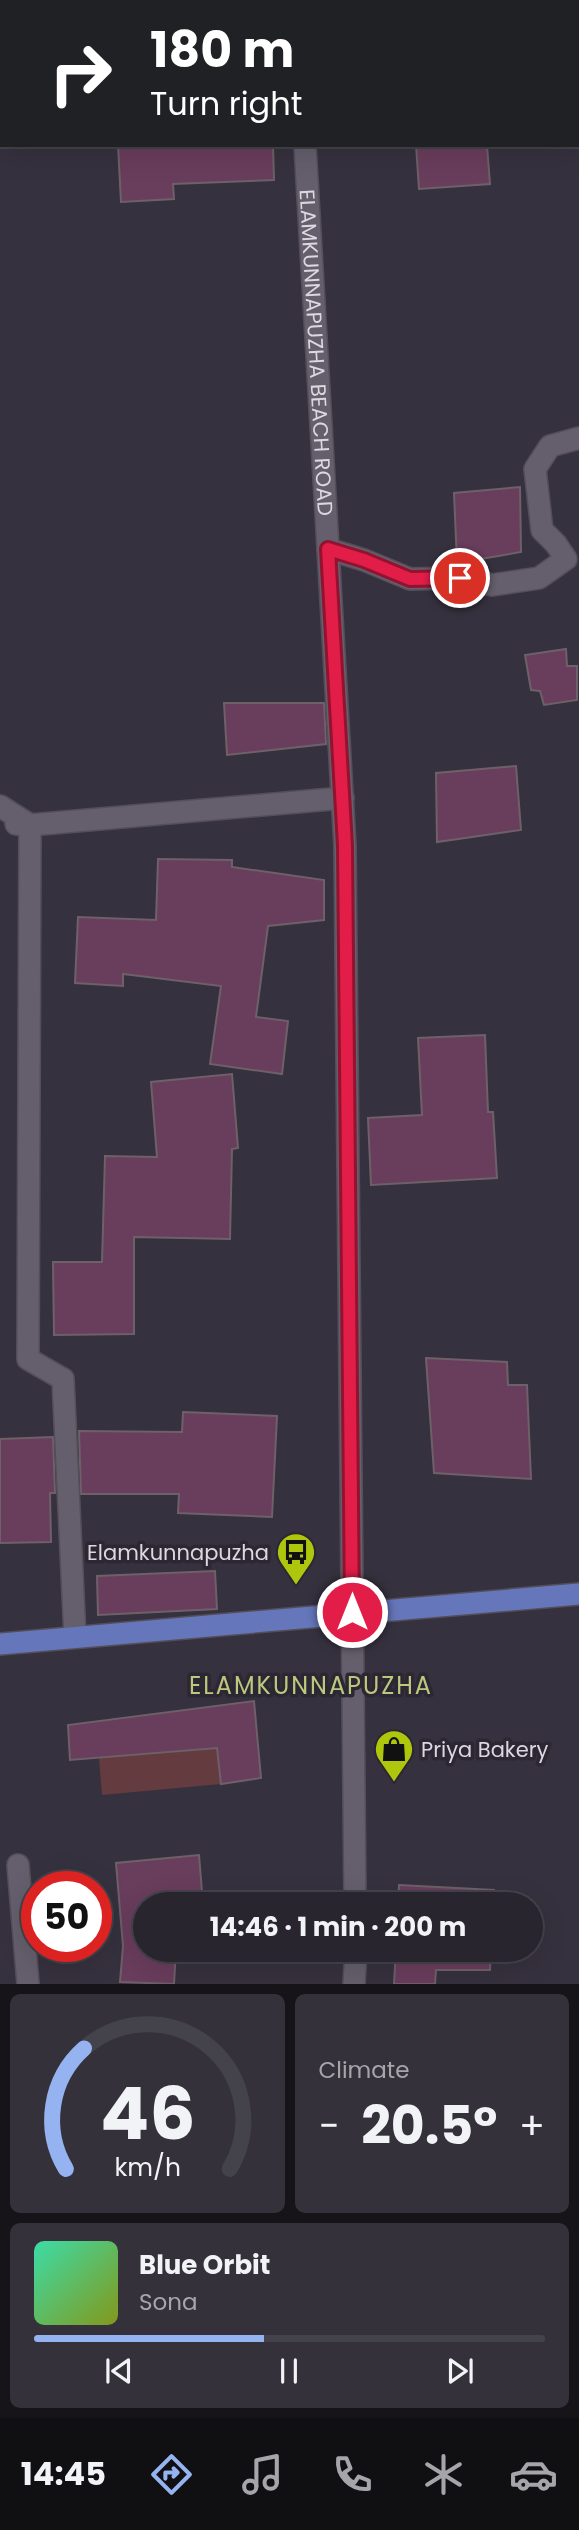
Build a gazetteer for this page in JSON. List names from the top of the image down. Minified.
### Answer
{"streets":{"main road":["ELAMKUNNAPUZHA BEACH ROAD"]},"districts":["ELAMKUNNAPUZHA"],"places":{"bus stop":["Elamkunnapuzha"],"shop":["Priya Bakery"]},"page":{"turn":["180 m","Turn right"],"limit":"50","trip":"14:46 · 1 min · 200 m","tile":"Climate","heat":["−","20.5°","+"],"song":["Blue Orbit","Sona"],"tabs":"14:45","gauge":["46","km/h"]}}
